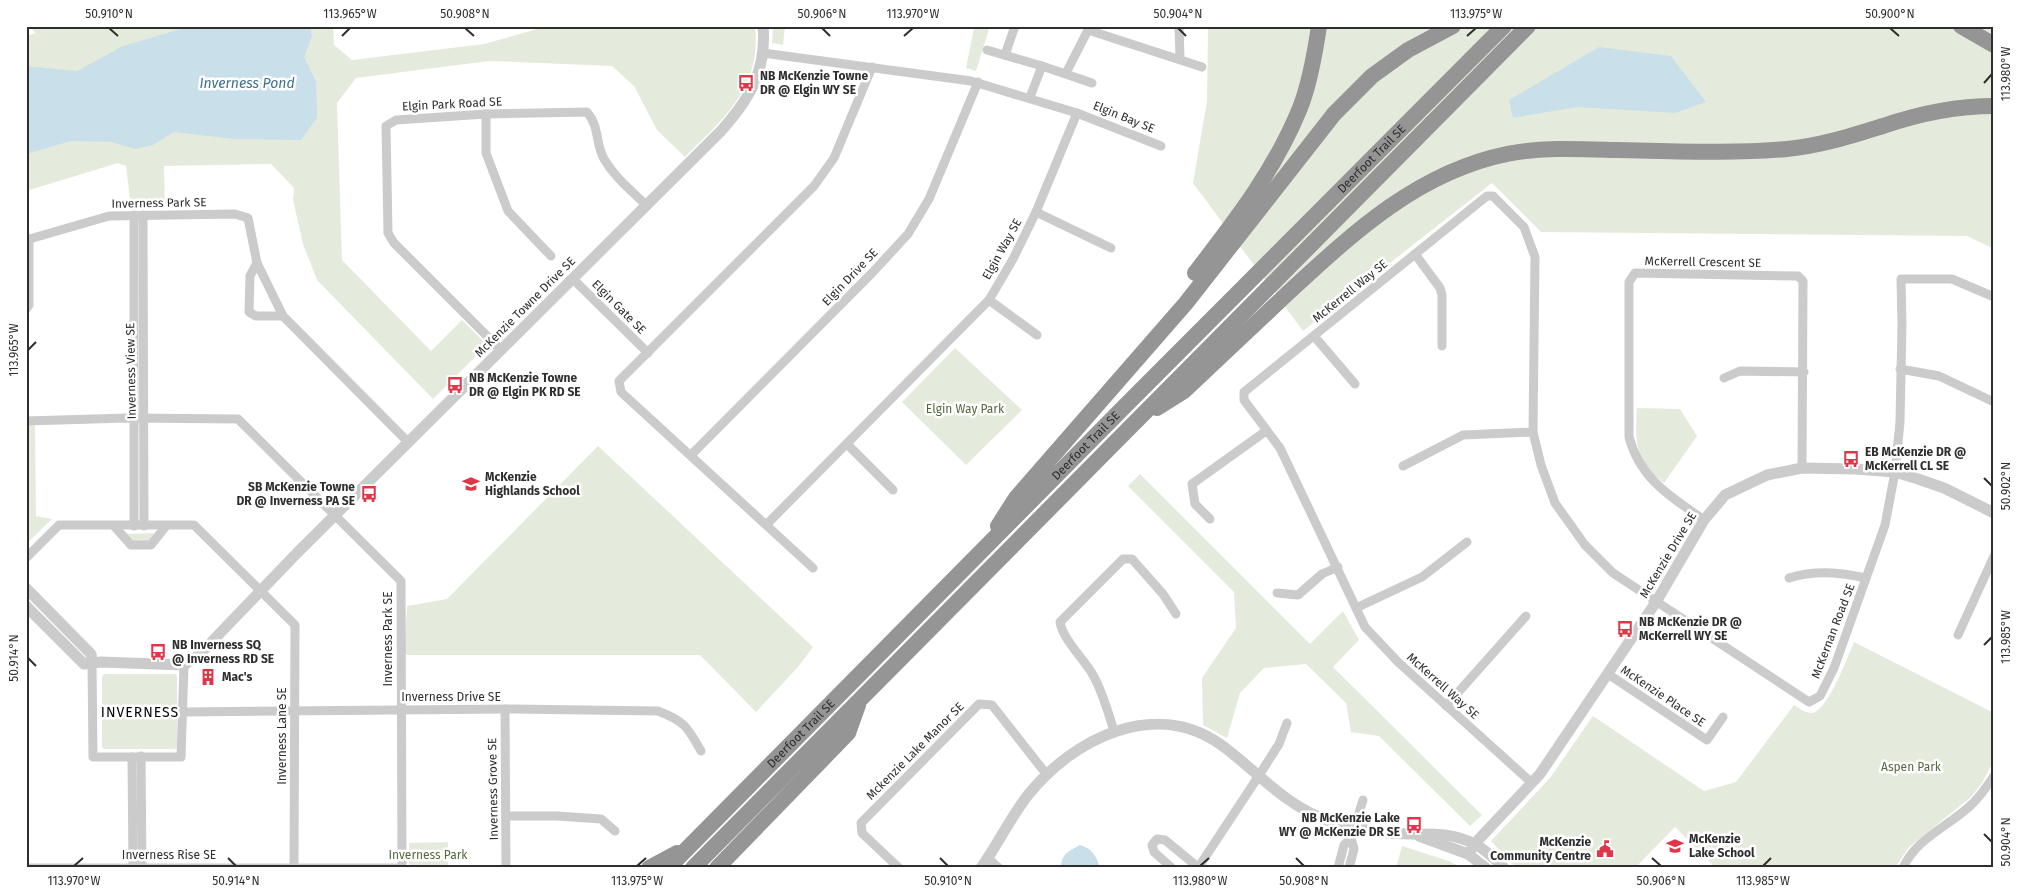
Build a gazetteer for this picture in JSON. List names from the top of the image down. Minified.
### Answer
{"streets":{"highway":["Deerfoot Trail SE"],"street":["Elgin Park Road SE","Elgin Bay SE","Inverness Park SE","Elgin Way SE","McKerrell Crescent SE","Elgin Drive SE","McKerrell Way SE","McKenzie Towne Drive SE","Elgin Gate SE","Inverness View SE","McKenzie Drive SE","McKernan Road SE","McKenzie Place SE","Inverness Drive SE","Inverness Lane SE","Mckenzie Lake Manor SE","Inverness Grove SE","Inverness Rise SE"]},"crossings":[["Elgin Park Road SE","McKenzie Towne Drive SE"],["Elgin Bay SE","Elgin Way SE"],["Inverness Park SE","McKenzie Towne Drive SE"],["Inverness Park SE","Inverness View SE"],["Inverness Park SE","Inverness Drive SE"],["Inverness Park SE","Inverness Rise SE"],["McKerrell Crescent SE","McKenzie Drive SE"],["McKerrell Way SE","McKenzie Drive SE"],["McKerrell Way SE","McKernan Road SE"],["McKenzie Towne Drive SE","Elgin Gate SE"],["McKenzie Towne Drive SE","Inverness Lane SE"],["Inverness View SE","Inverness Lane SE"],["McKenzie Drive SE","McKernan Road SE"],["McKenzie Drive SE","McKenzie Place SE"],["Inverness Drive SE","Inverness Lane SE"],["Inverness Drive SE","Inverness Grove SE"],["Inverness Lane SE","Inverness Rise SE"]],"districts":["INVERNESS"],"water":["Inverness Pond"],"parks":["Elgin Way Park","Aspen Park","Inverness Park"],"places":{"bus stop":["NB McKenzie Towne DR @ Elgin WY SE","NB McKenzie Towne DR @ Elgin PK RD SE","EB McKenzie DR @ McKerrell CL SE","SB McKenzie Towne DR @ Inverness PA SE","NB McKenzie DR @ McKerrell WY SE","NB Inverness SQ @ Inverness RD SE","NB McKenzie Lake WY @ McKenzie DR SE"],"school or university":["McKenzie Highlands School","McKenzie Lake School"],"building":["Mac's"],"public building":["McKenzie Community Centre"]},"coordinates":["50.910°N","113.965°W","50.908°N","50.906°N","113.970°W","50.904°N","113.975°W","50.900°N","113.980°W","50.902°N","113.985°W","50.914°N"]}
